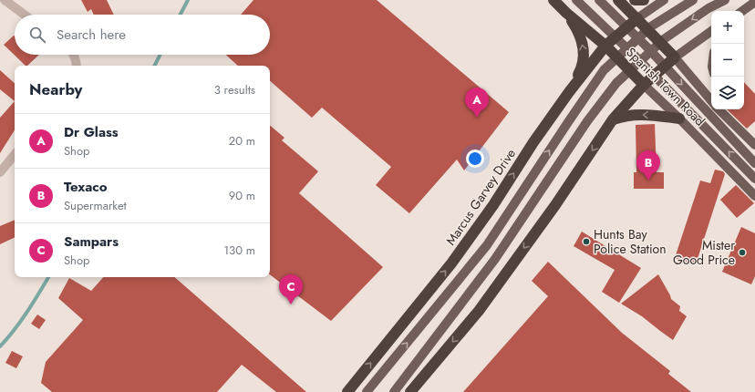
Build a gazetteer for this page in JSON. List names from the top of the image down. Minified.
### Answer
{"streets":{"highway":["Spanish Town Road","Marcus Garvey Drive"]},"crossings":[["Spanish Town Road","Marcus Garvey Drive"]],"places":["Hunts Bay Police Station","Mister Good Price"],"page":{"map_buttons":["+","−"],"search":"Search here","heading":["Nearby","3 results"],"pins":["A","B","C"],"list":[{"mark":"A","name":"Dr Glass","note":"Shop","value":"20 m"},{"mark":"B","name":"Texaco","note":"Supermarket","value":"90 m"},{"mark":"C","name":"Sampars","note":"Shop","value":"130 m"}]}}
